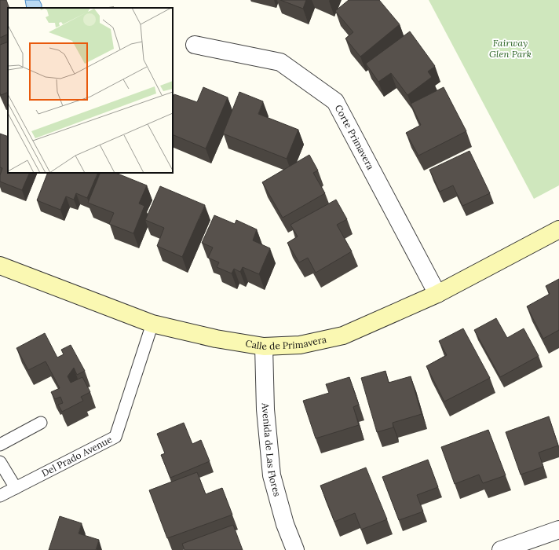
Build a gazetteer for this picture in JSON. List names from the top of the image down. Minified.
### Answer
{"streets":{"street":["Corte Primavera","Calle de Primavera","Avenida de Las Flores"],"lane":["Del Prado Avenue"]},"crossings":[["Corte Primavera","Calle de Primavera"],["Calle de Primavera","Avenida de Las Flores"],["Calle de Primavera","Del Prado Avenue"]],"parks":["Fairway Glen Park"]}
